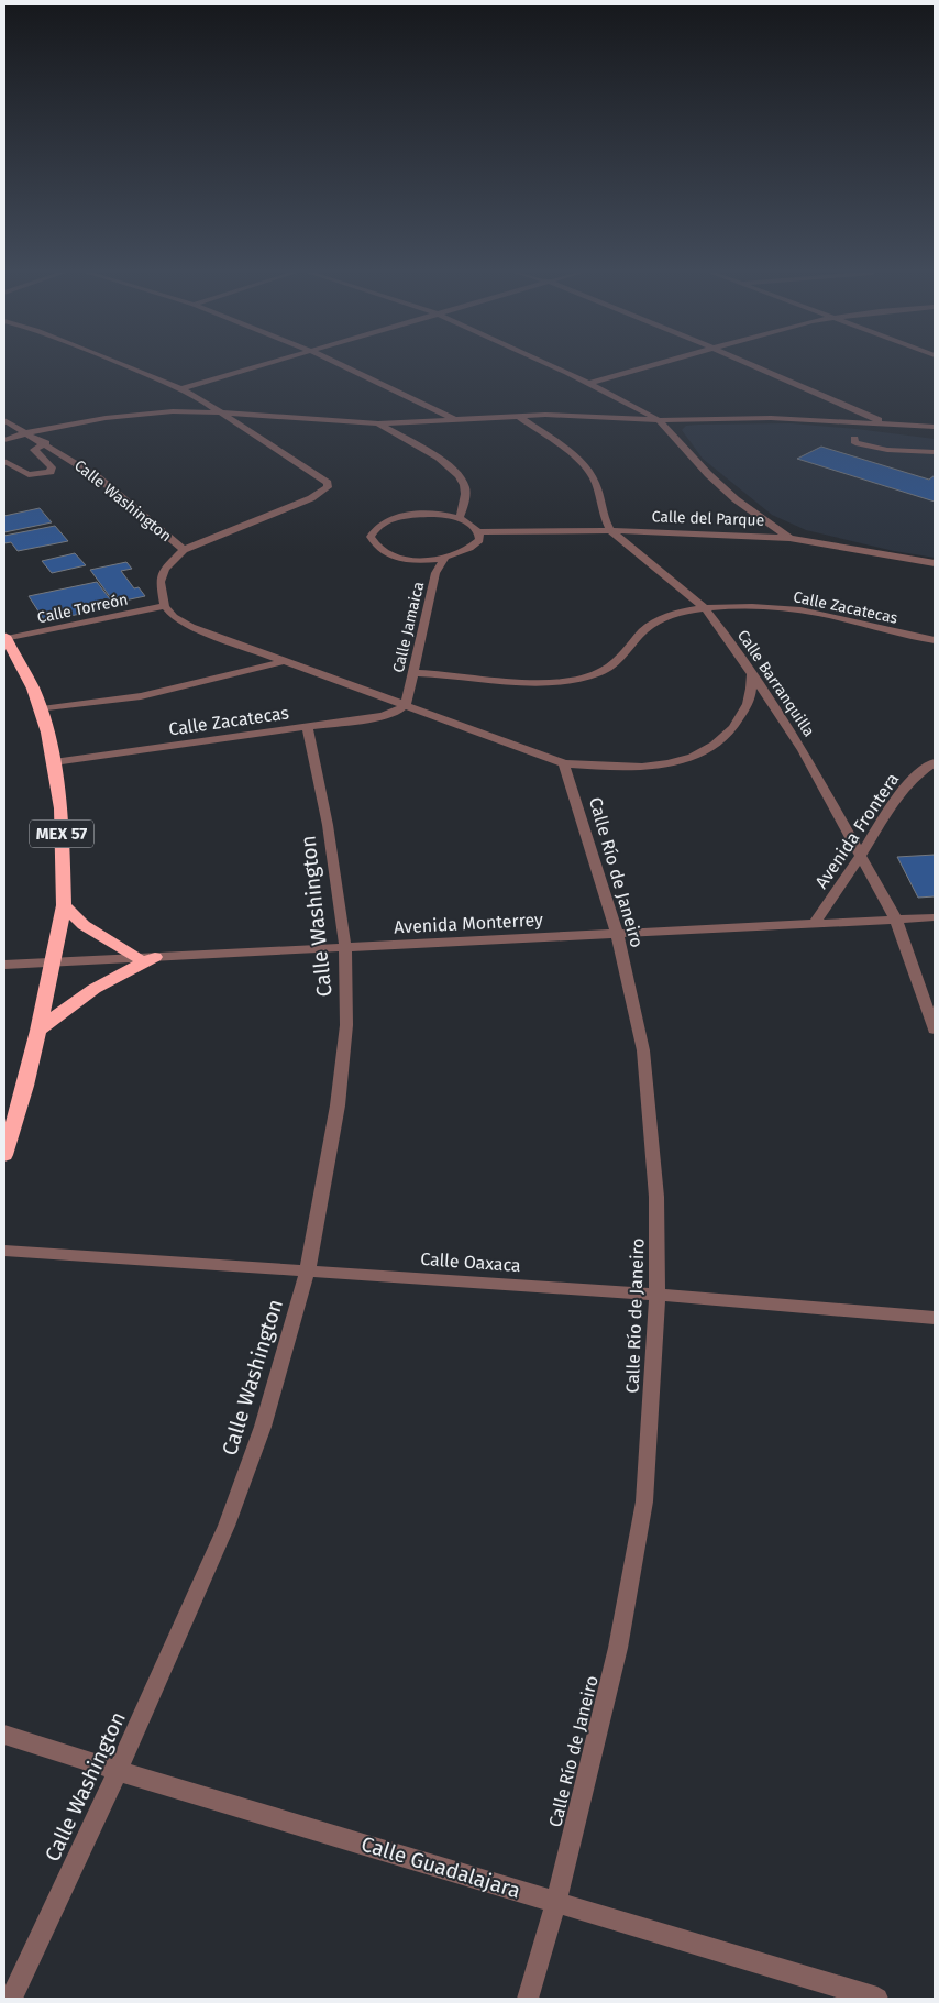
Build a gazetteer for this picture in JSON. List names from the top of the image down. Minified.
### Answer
{"streets":{"highway":["MEX 57"],"street":["Calle Washington","Calle del Parque","Calle Zacatecas","Calle Torreón","Calle Jamaica","Calle Barranquilla","Avenida Frontera","Calle Río de Janeiro","Avenida Monterrey","Calle Oaxaca","Calle Guadalajara"]},"crossings":[["Calle Washington","Calle Zacatecas"],["Calle Washington","Avenida Monterrey"],["Calle Washington","Calle Oaxaca"],["Calle Washington","Calle Guadalajara"],["Calle del Parque","Calle Barranquilla"],["Calle Zacatecas","Calle Jamaica"],["Calle Zacatecas","Calle Barranquilla"],["Calle Zacatecas","MEX 57"],["Calle Torreón","MEX 57"],["Calle Barranquilla","Avenida Frontera"],["Calle Barranquilla","Avenida Monterrey"],["Avenida Frontera","Avenida Monterrey"],["MEX 57","Avenida Monterrey"],["Calle Río de Janeiro","Avenida Monterrey"],["Calle Río de Janeiro","Calle Oaxaca"],["Calle Río de Janeiro","Calle Guadalajara"]]}
